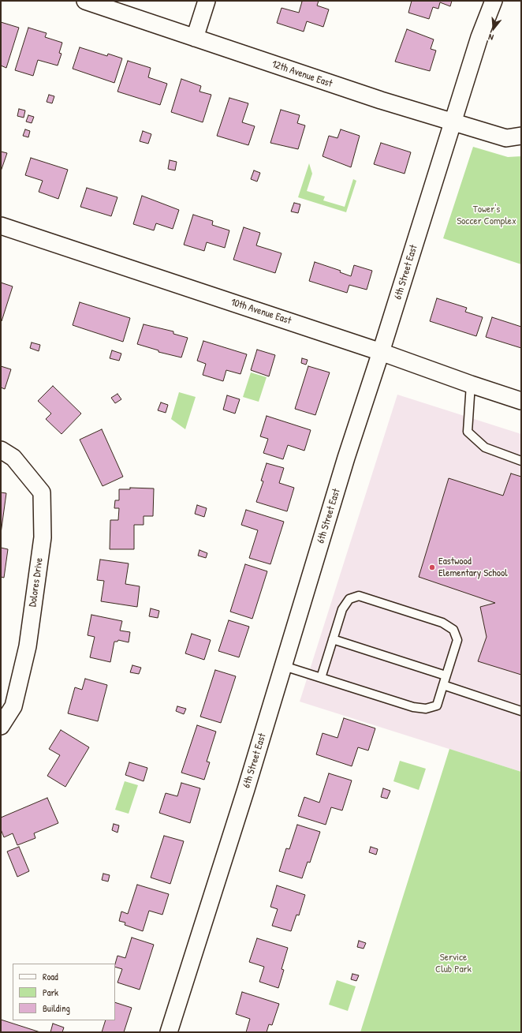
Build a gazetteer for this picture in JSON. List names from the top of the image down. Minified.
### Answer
{"streets":{"street":["12th Avenue East","6th Street East","10th Avenue East","Dolores Drive"]},"crossings":[["12th Avenue East","6th Street East"],["6th Street East","10th Avenue East"]],"parks":["Tower's Soccer Complex","Service Club Park"],"places":["Eastwood Elementary School"],"legend":["Road","Park","Building"],"north":"bottom"}
